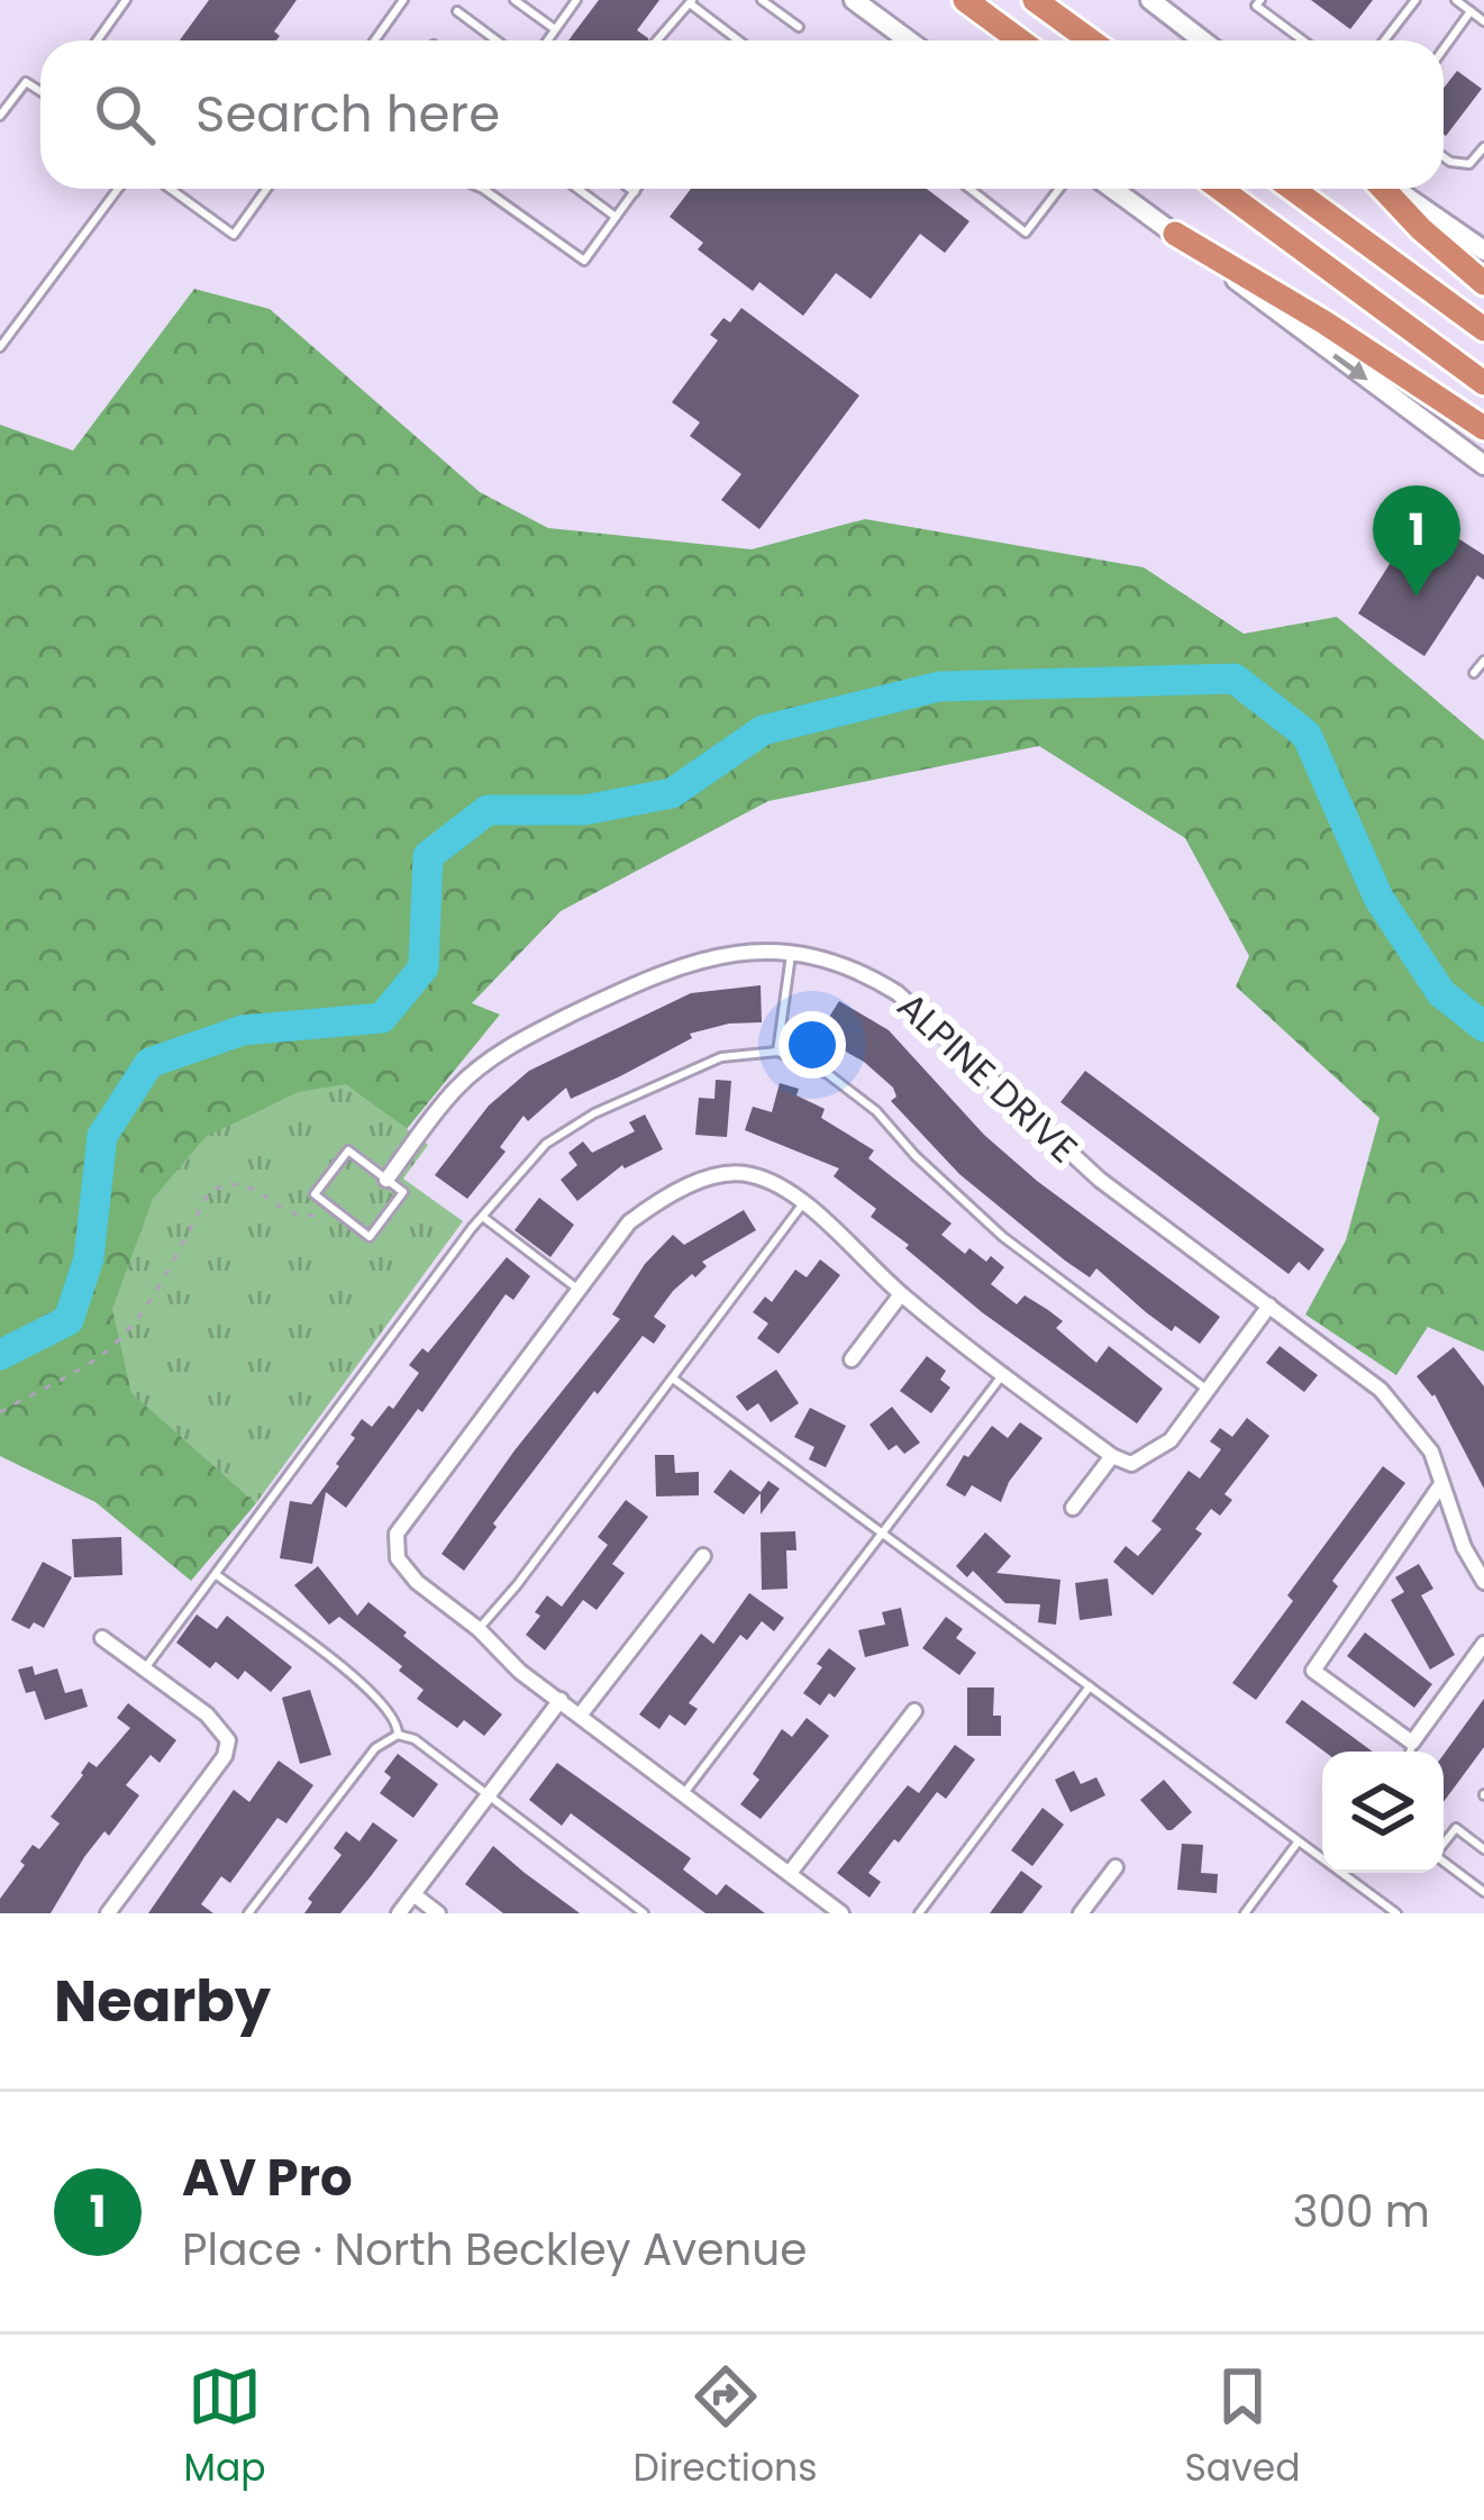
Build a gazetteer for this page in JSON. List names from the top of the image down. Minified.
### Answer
{"streets":{"street":["ALPINE DRIVE"]},"page":{"search":"Search here","pins":"1","heading":"Nearby","list":[{"mark":"1","name":"AV Pro","note":"Place · North Beckley Avenue","value":"300 m"}],"nav":["Map","Directions","Saved"]}}
